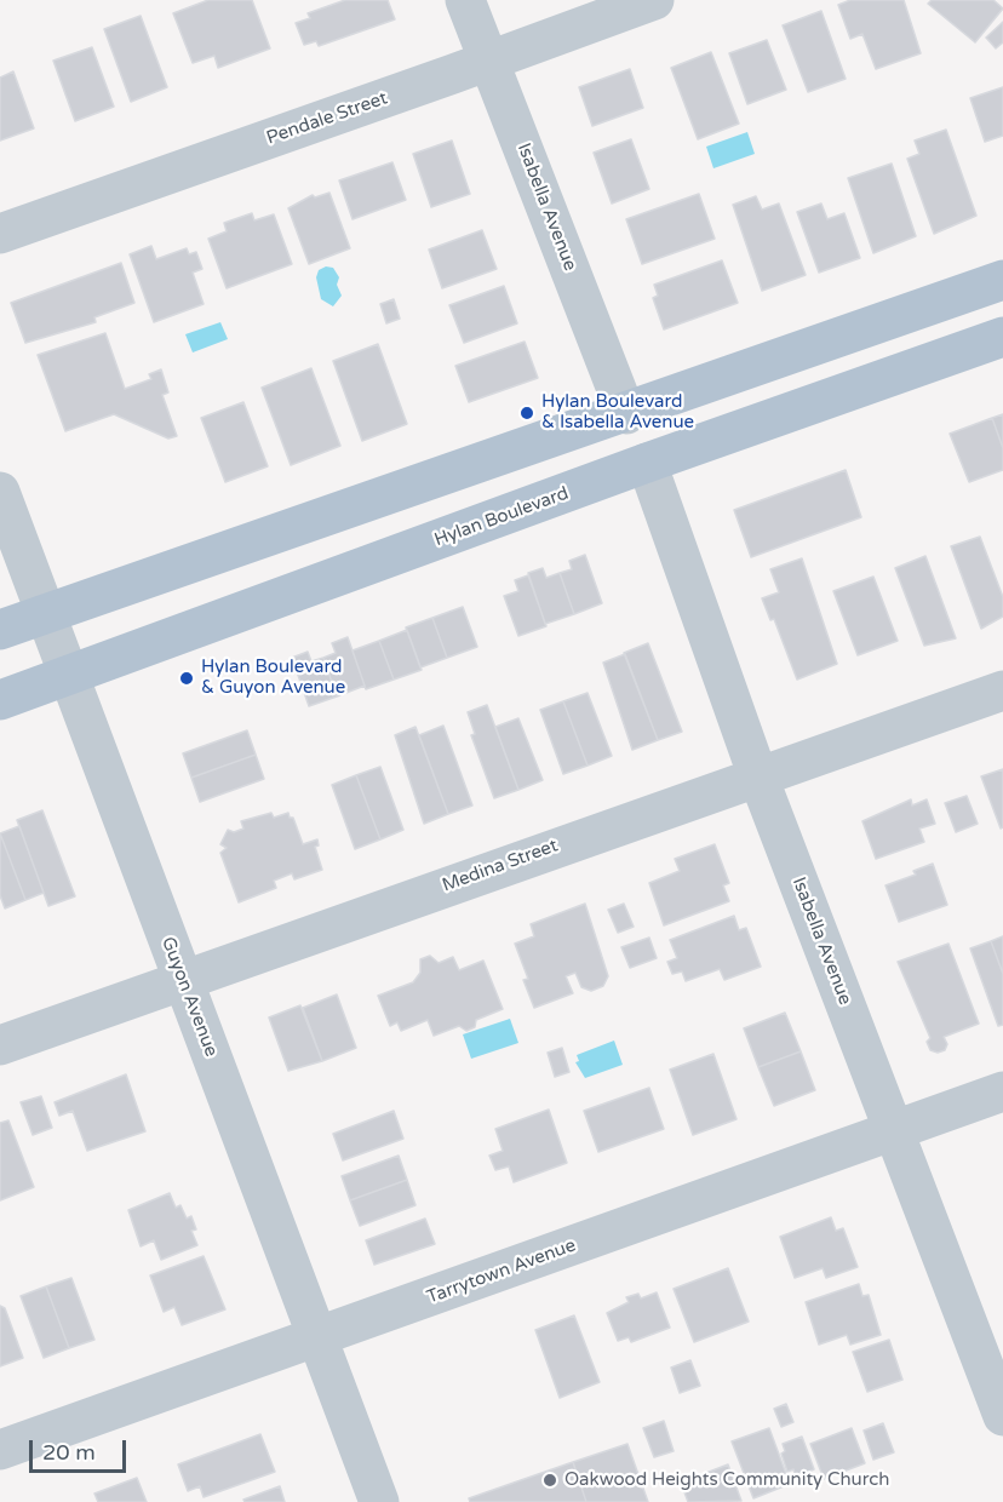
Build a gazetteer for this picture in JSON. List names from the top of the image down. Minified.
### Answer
{"streets":{"main road":["Hylan Boulevard"],"street":["Pendale Street","Isabella Avenue","Medina Street","Guyon Avenue","Tarrytown Avenue"]},"crossings":[["Pendale Street","Isabella Avenue"],["Isabella Avenue","Hylan Boulevard"],["Isabella Avenue","Medina Street"],["Isabella Avenue","Tarrytown Avenue"],["Hylan Boulevard","Guyon Avenue"],["Medina Street","Guyon Avenue"],["Guyon Avenue","Tarrytown Avenue"]],"places":["Hylan Boulevard & Isabella Avenue","Hylan Boulevard & Guyon Avenue","Oakwood Heights Community Church"],"scale_bar":"20 m"}
